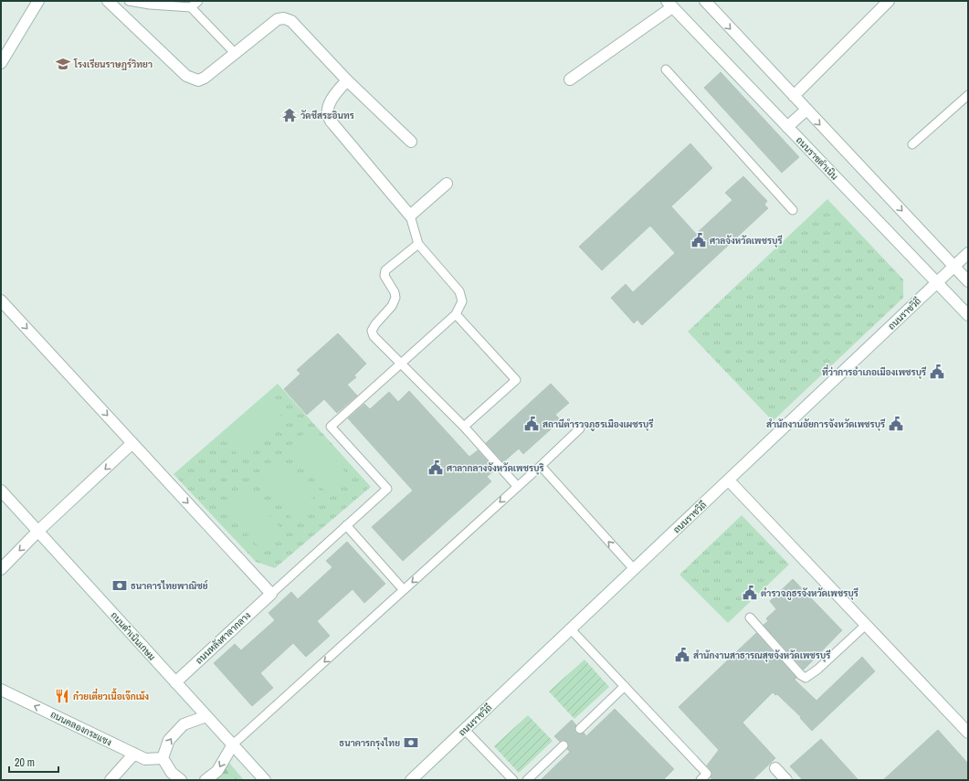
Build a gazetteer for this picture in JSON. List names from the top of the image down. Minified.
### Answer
{"streets":{"street":["ถนนราชดำเนิน","ถนนราชวิถี","ถนนดำเนินเกษม","ถนนหลังศาลากลาง","ถนนคลองกระแชง"]},"crossings":[["ถนนราชดำเนิน","ถนนราชวิถี"],["ถนนดำเนินเกษม","ถนนหลังศาลากลาง"]],"one_way":["ถนนคลองกระแชง"],"places":{"school or university":["โรงเรียนราษฎร์วิทยา"],"temple":["วัดชีสระอินทร"],"public building":["ศาลจังหวัดเพชรบุรี","ที่ว่าการอำเภอเมืองเพชรบุรี","สถานีตำรวจภูธรเมืองเผชรบุรี","สำนักงานอัยการจังหวัดเพชรบุรี","ศาลากลางจังหวัดเพชรบุริ","ตำรวจภูธรจังหวัดเพชรบุรี","สำนักงานสาธารณสุขจังหวัดเพชรบุรี"],"bank":["ธนาคารไทยพาณิชย์","ธนาคารกรุงไทย"],"restaurant":["ก๋วยเตี๋ยวเนื้อเจ๊กเม้ง"]},"scale_bar":"20 m"}
